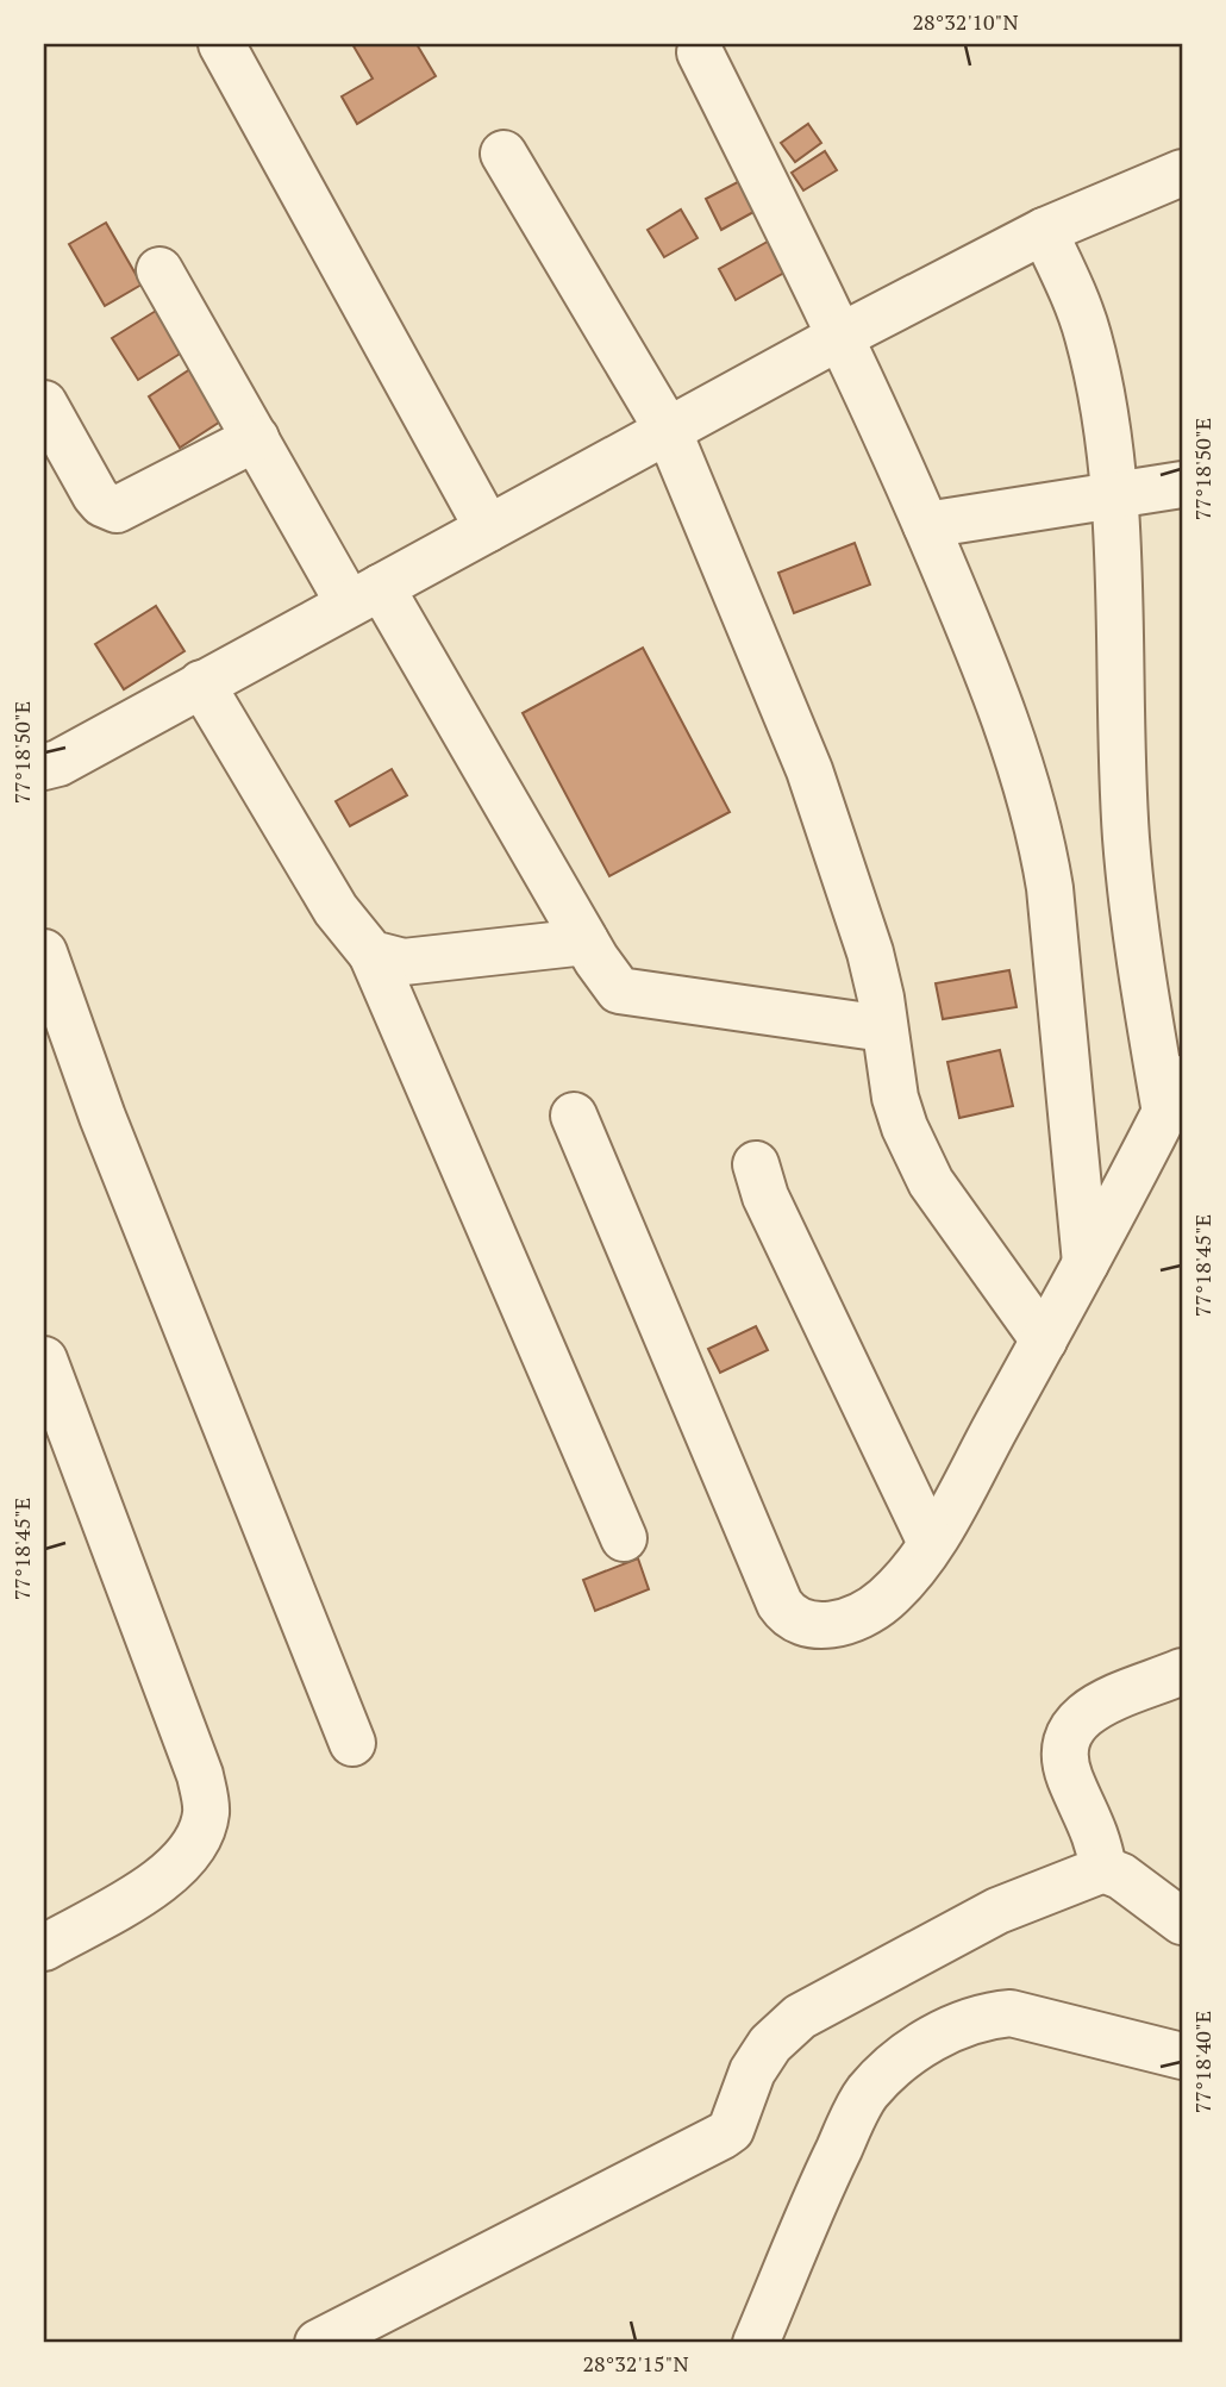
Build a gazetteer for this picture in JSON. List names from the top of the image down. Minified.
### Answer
{"coordinates":["28°32'10\"N","77°18'50\"E","77°18'45\"E","77°18'40\"E","28°32'15\"N"]}
